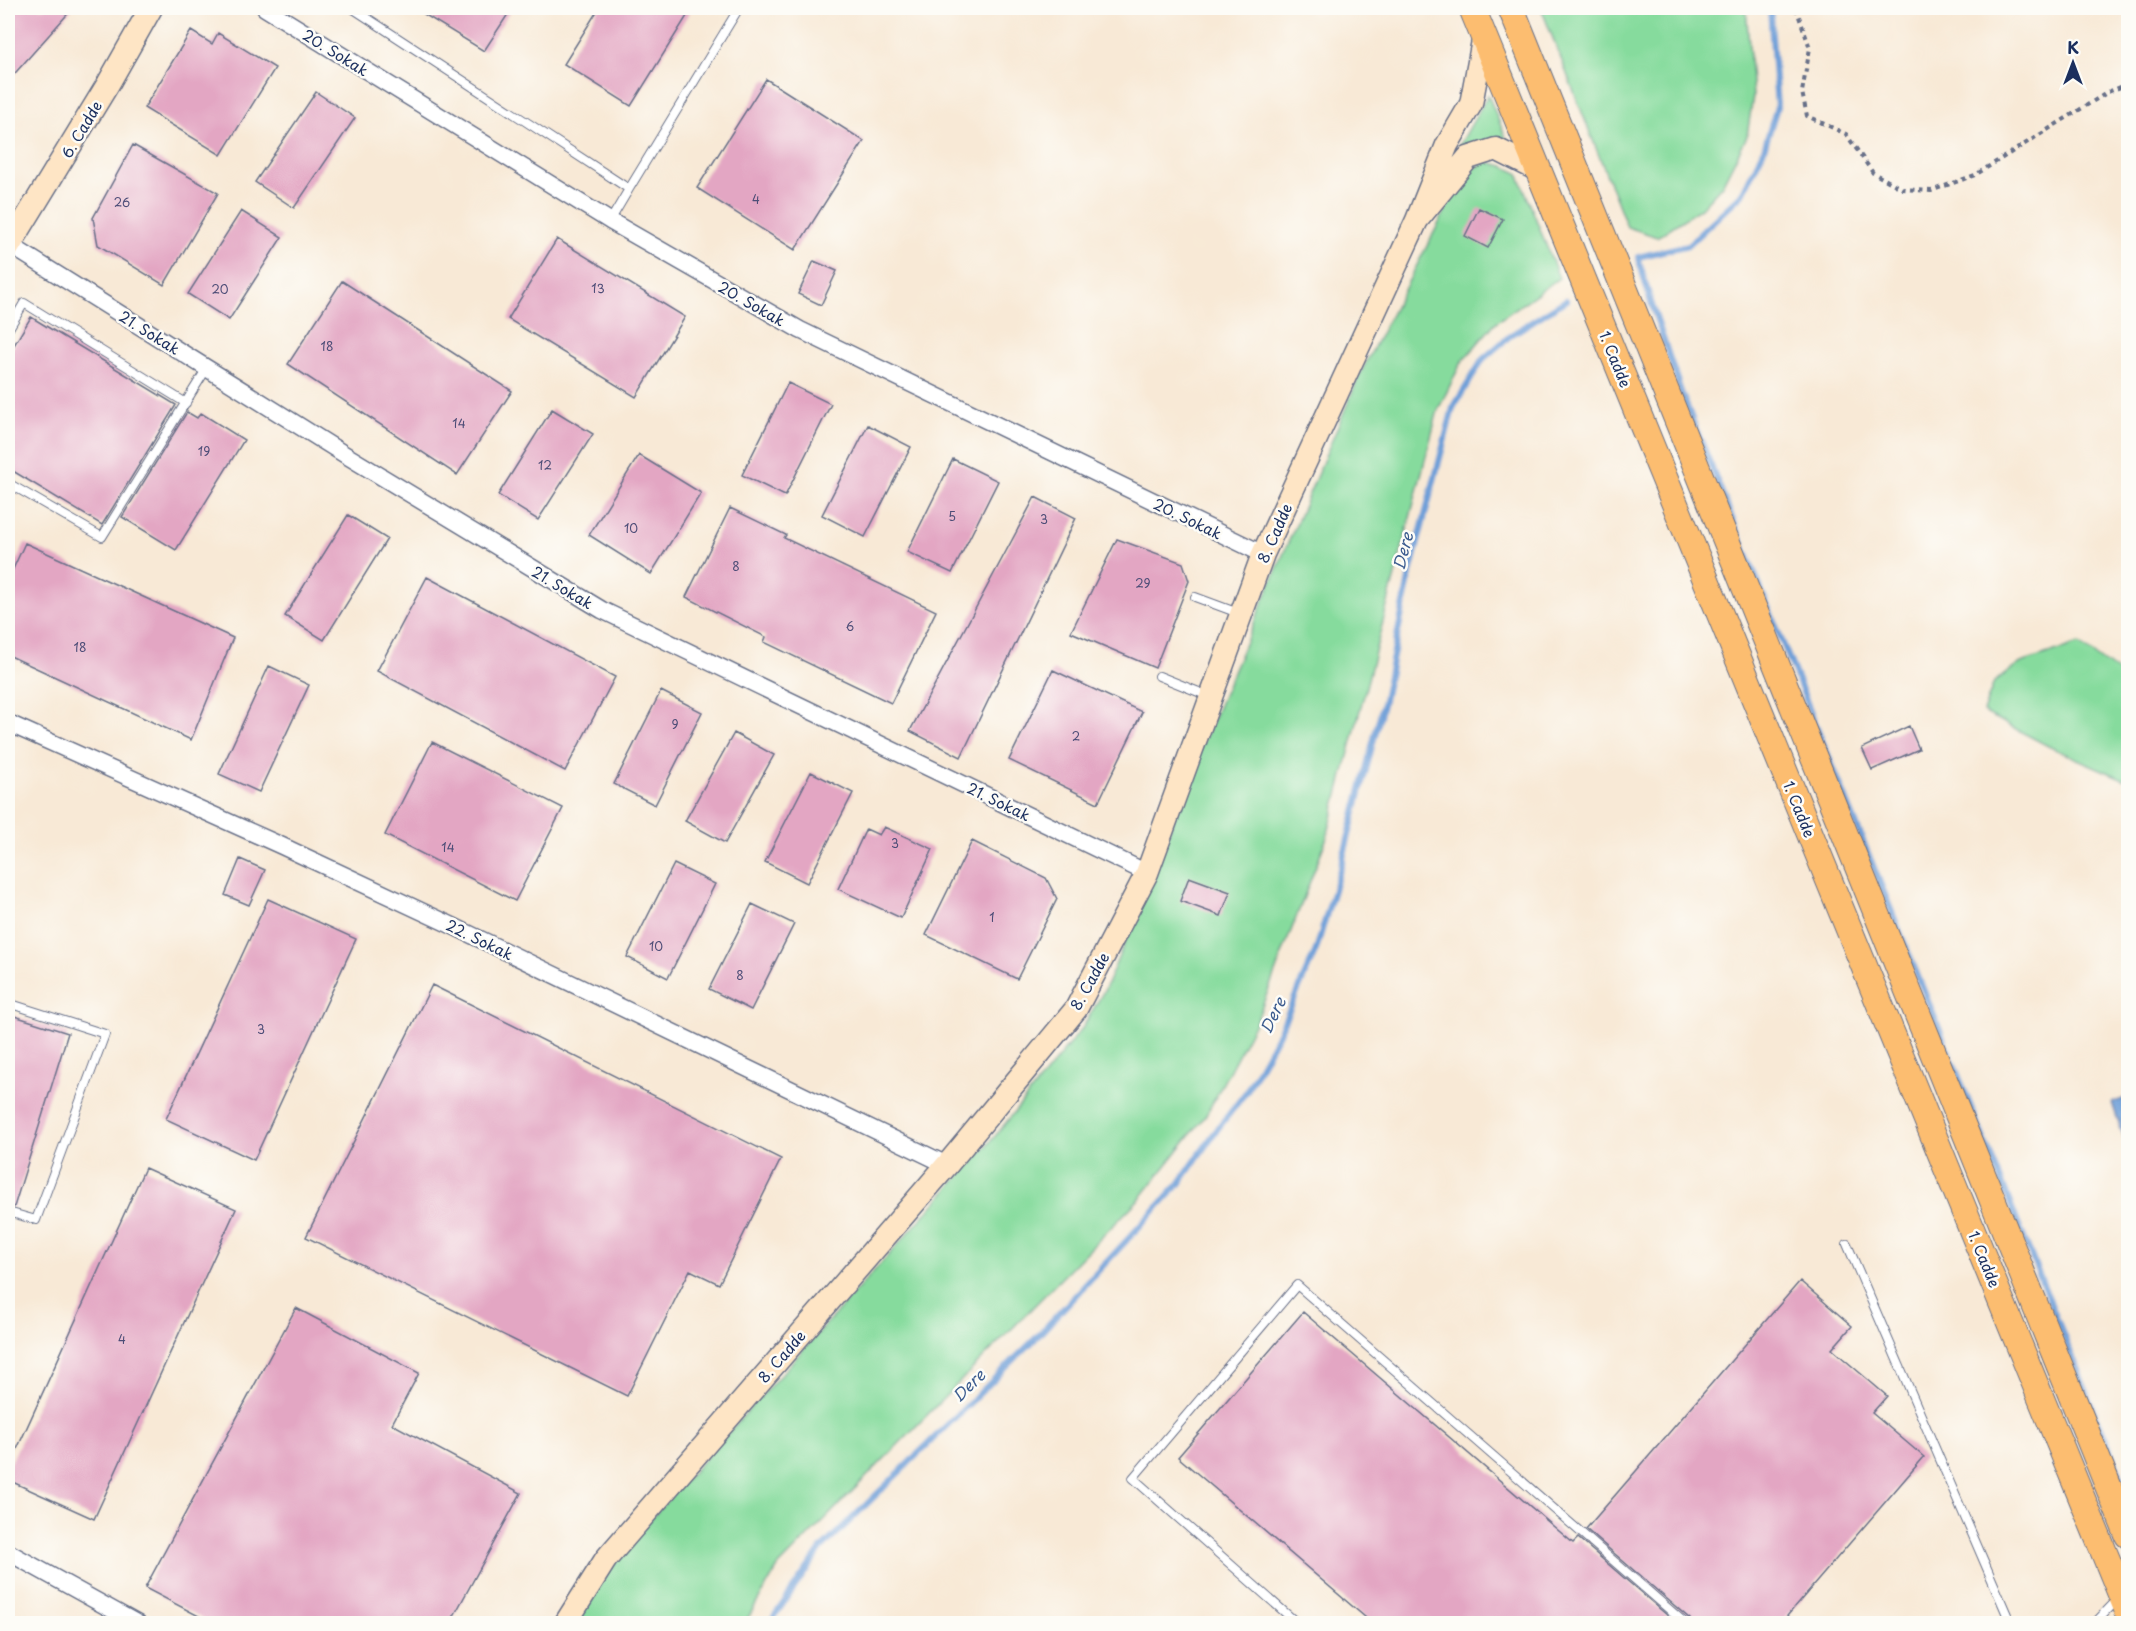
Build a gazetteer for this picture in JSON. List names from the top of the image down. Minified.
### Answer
{"streets":{"main road":["1. Cadde"],"street":["20. Sokak","6. Cadde","21. Sokak","8. Cadde","22. Sokak"]},"crossings":[["20. Sokak","8. Cadde"],["6. Cadde","21. Sokak"],["21. Sokak","8. Cadde"],["1. Cadde","8. Cadde"],["8. Cadde","22. Sokak"]],"water":["Dere"],"house_numbers":["4","26","13","20","18","14","19","12","5","3","10","8","29","6","18","9","2","3","14","1","10","8","3","4"],"north":"top"}
